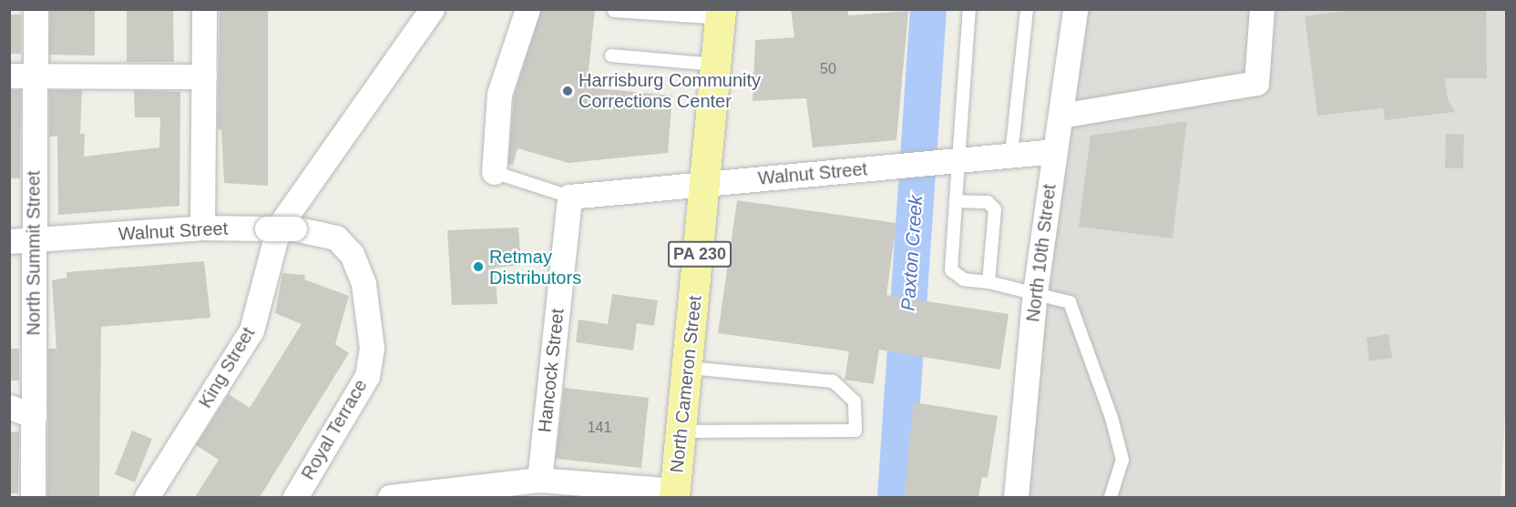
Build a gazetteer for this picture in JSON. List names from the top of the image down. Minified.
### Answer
{"streets":{"highway":["PA 230","North Cameron Street"],"street":["Walnut Street","North Summit Street","North 10th Street","King Street","Hancock Street","Royal Terrace"]},"crossings":[["Walnut Street","North Summit Street"],["Walnut Street","North 10th Street"],["Walnut Street","King Street"],["Walnut Street","Hancock Street"],["Walnut Street","North Cameron Street"],["Walnut Street","Royal Terrace"]],"water":["Paxton Creek"],"places":["Harrisburg Community Corrections Center","Retmay Distributors"],"house_numbers":["50","141"]}
